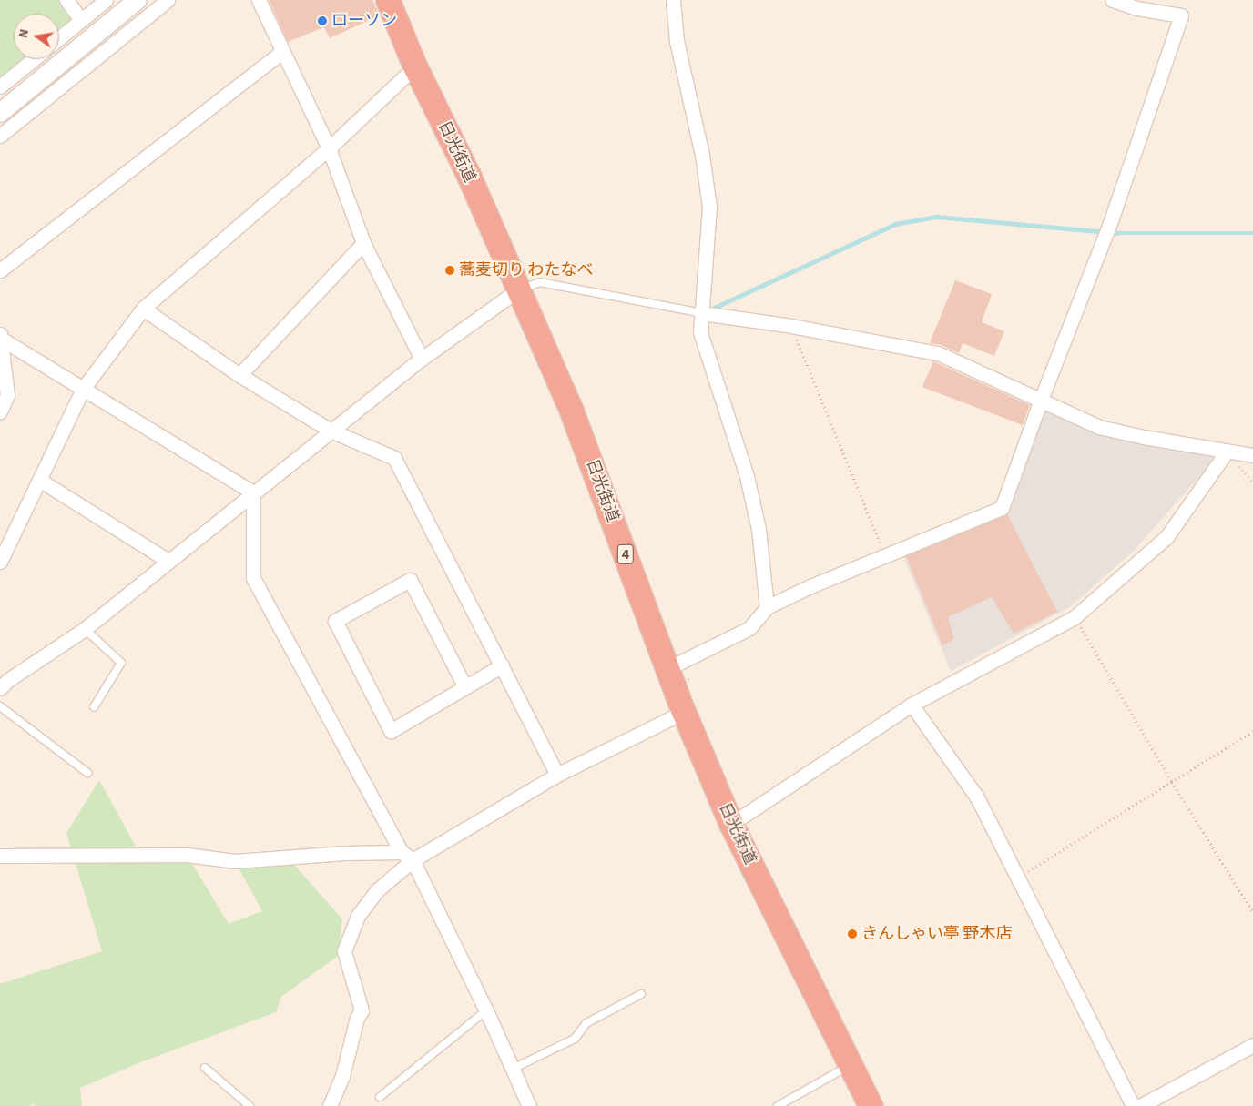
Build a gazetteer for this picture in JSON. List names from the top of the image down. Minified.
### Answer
{"streets":{"highway":["日光街道","4"]},"places":["ローソン","蕎麦切り わたなべ","きんしゃい亭 野木店"],"north":"left"}
